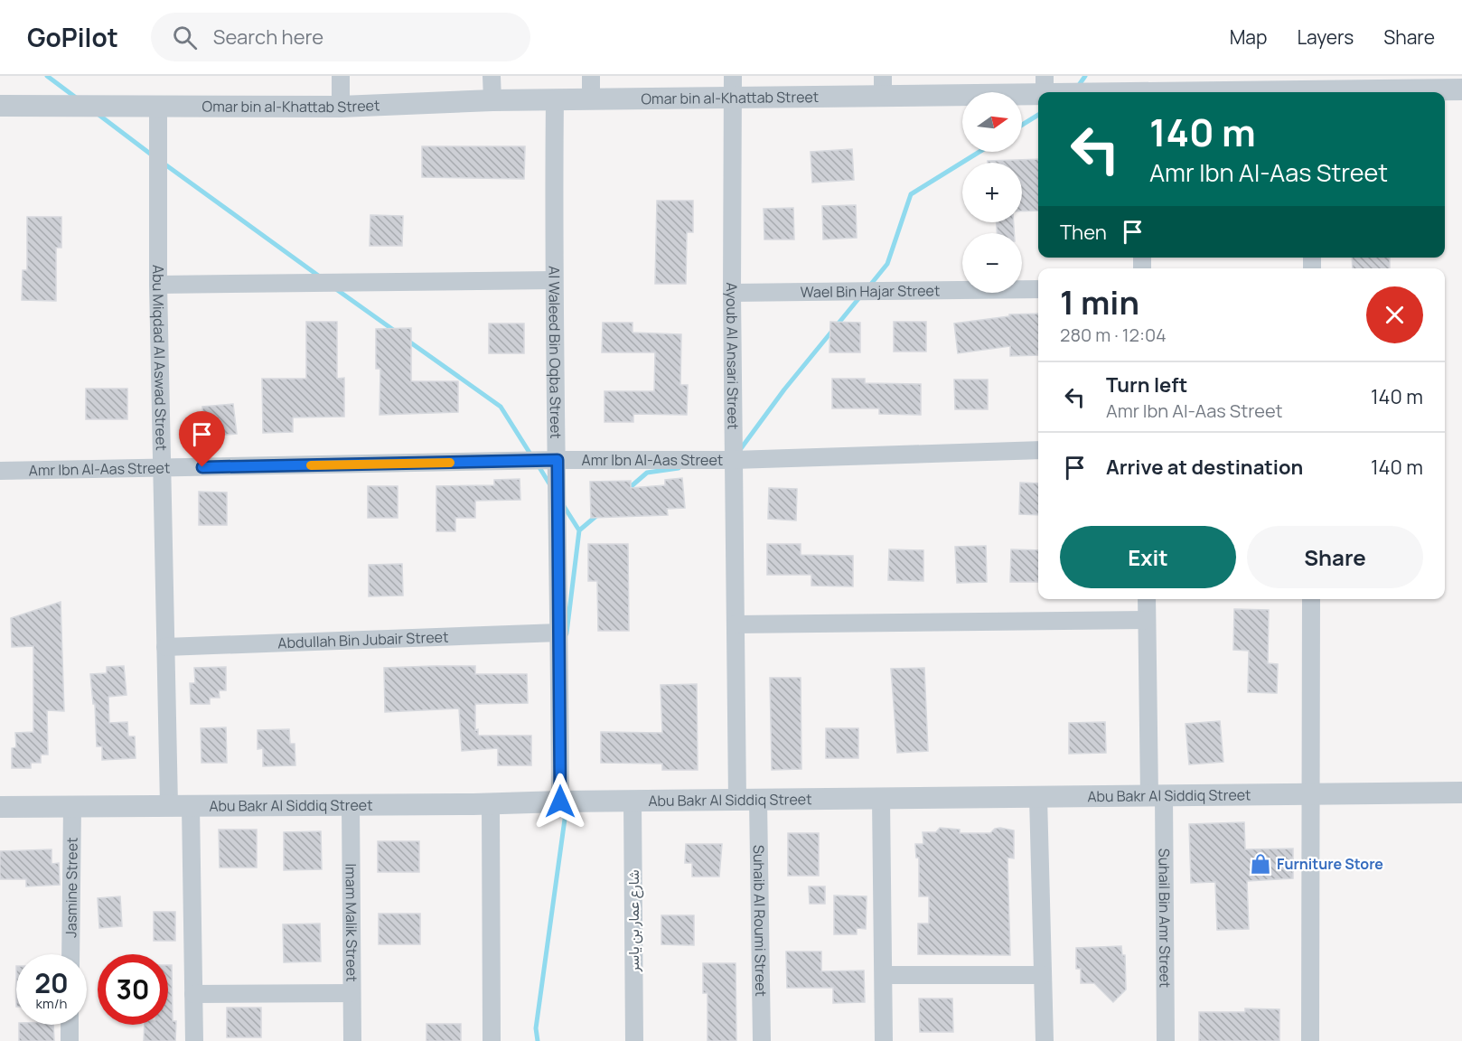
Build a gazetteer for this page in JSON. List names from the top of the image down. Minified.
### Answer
{"streets":{"street":["Omar bin al-Khattab Street","Wael Bin Hajar Street","Al Waleed Bin Oqba Street","Ayoub Al Ansari Street","Abu Miqdad Al Aswad Street","Amr Ibn Al-Aas Street","Abdullah Bin Jubair Street","Abu Bakr Al Siddiq Street","Jasmine Street","Suhail Bin Amr Street","Suhaib Al Roumi Street","شارع عمار بن ياسر","Imam Malik Street"]},"crossings":[["Omar bin al-Khattab Street","Al Waleed Bin Oqba Street"],["Omar bin al-Khattab Street","Ayoub Al Ansari Street"],["Omar bin al-Khattab Street","Abu Miqdad Al Aswad Street"],["Wael Bin Hajar Street","Ayoub Al Ansari Street"],["Al Waleed Bin Oqba Street","Amr Ibn Al-Aas Street"],["Al Waleed Bin Oqba Street","Abdullah Bin Jubair Street"],["Al Waleed Bin Oqba Street","Abu Bakr Al Siddiq Street"],["Ayoub Al Ansari Street","Amr Ibn Al-Aas Street"],["Ayoub Al Ansari Street","Abu Bakr Al Siddiq Street"],["Ayoub Al Ansari Street","Suhaib Al Roumi Street"],["Abu Miqdad Al Aswad Street","Amr Ibn Al-Aas Street"],["Abu Miqdad Al Aswad Street","Abdullah Bin Jubair Street"],["Abu Miqdad Al Aswad Street","Abu Bakr Al Siddiq Street"],["Abu Bakr Al Siddiq Street","Jasmine Street"],["Abu Bakr Al Siddiq Street","Suhail Bin Amr Street"],["Abu Bakr Al Siddiq Street","Suhaib Al Roumi Street"],["Abu Bakr Al Siddiq Street","شارع عمار بن ياسر"],["Abu Bakr Al Siddiq Street","Imam Malik Street"]],"places":{"shop":["Furniture Store"]},"north":"right","page":{"header":"GoPilot","search":"Search here","nav":["Map","Layers","Share"],"map_buttons":["+","−"],"turn":["140 m","Amr Ibn Al-Aas Street"],"then":"Then","heading":["1 min","280 m · 12:04"],"list":[{"name":"Turn left","note":"Amr Ibn Al-Aas Street","value":"140 m"},{"name":"Arrive at destination","value":"140 m"}],"buttons":["Exit","Share"],"speed":"20 km/h","limit":"30"}}
